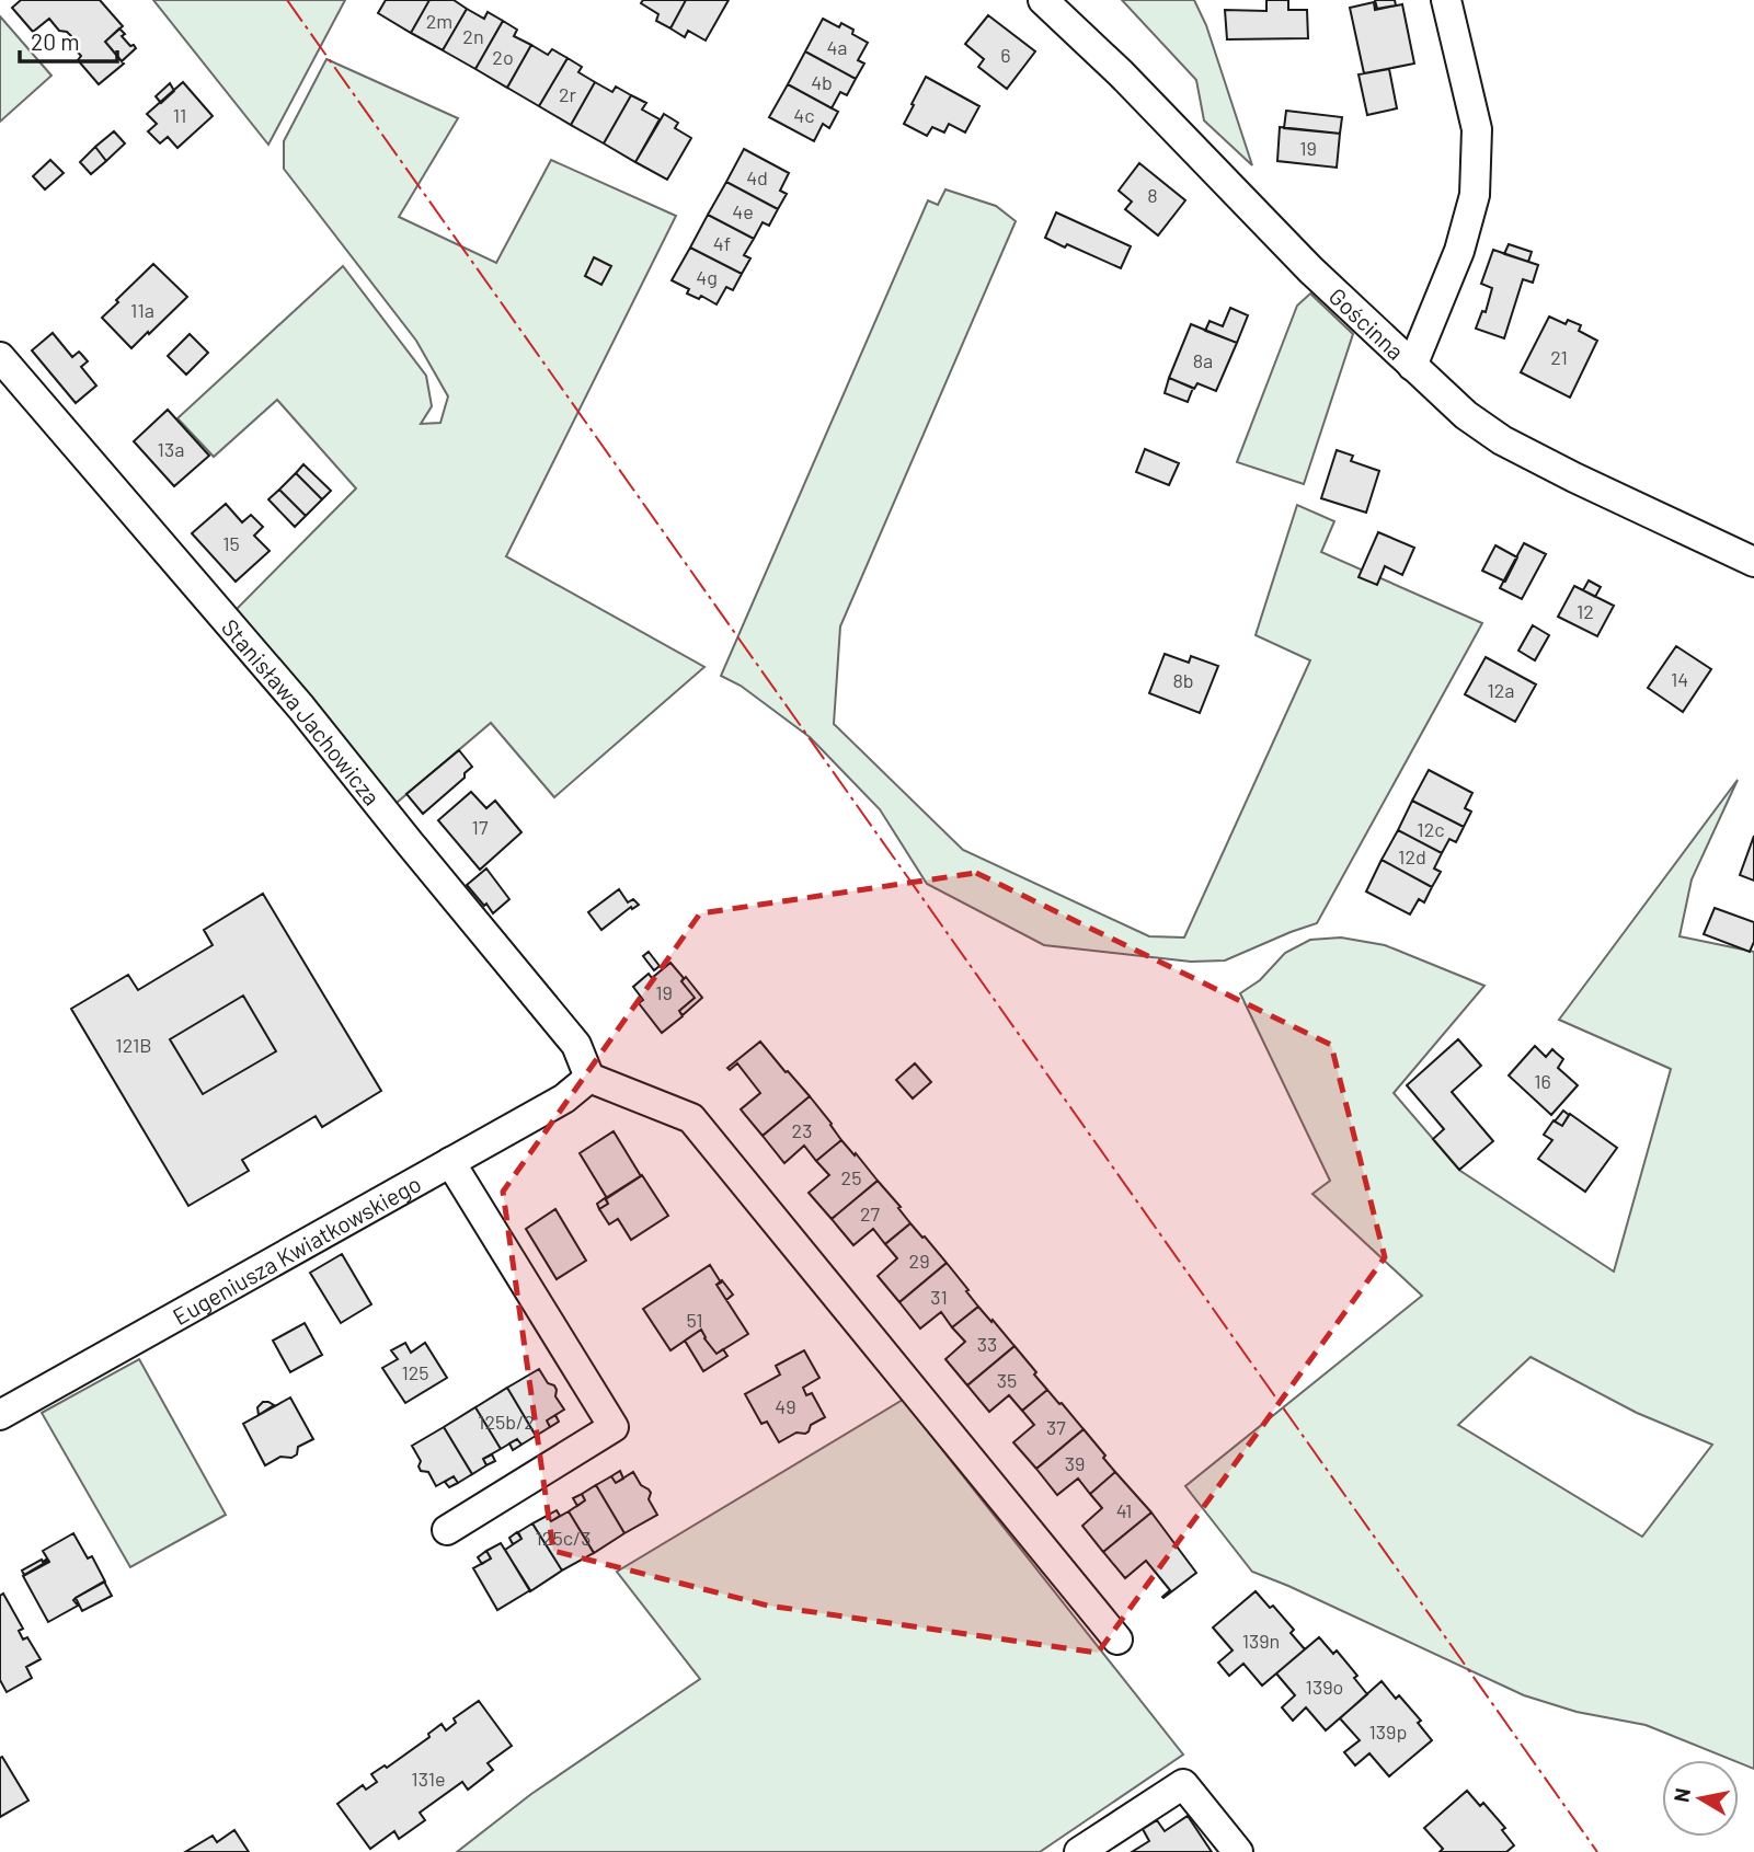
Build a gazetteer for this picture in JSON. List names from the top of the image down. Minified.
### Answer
{"streets":{"street":["Gościnna","Stanisława Jachowicza","Eugeniusza Kwiatkowskiego"]},"crossings":[["Stanisława Jachowicza","Eugeniusza Kwiatkowskiego"]],"house_numbers":["2m","2n","4a","6","2o","4b","2r","11","4c","19","4d","8","4e","4f","4g","11a","21","8a","13a","15","12","14","8b","12a","17","12c","12d","19","121B","16","23","25","27","29","31","51","33","125","35","49","125b/2","37","39","41","125c/3","139n","139o","139p","131e"],"scale_bar":"20 m","north":"left"}
